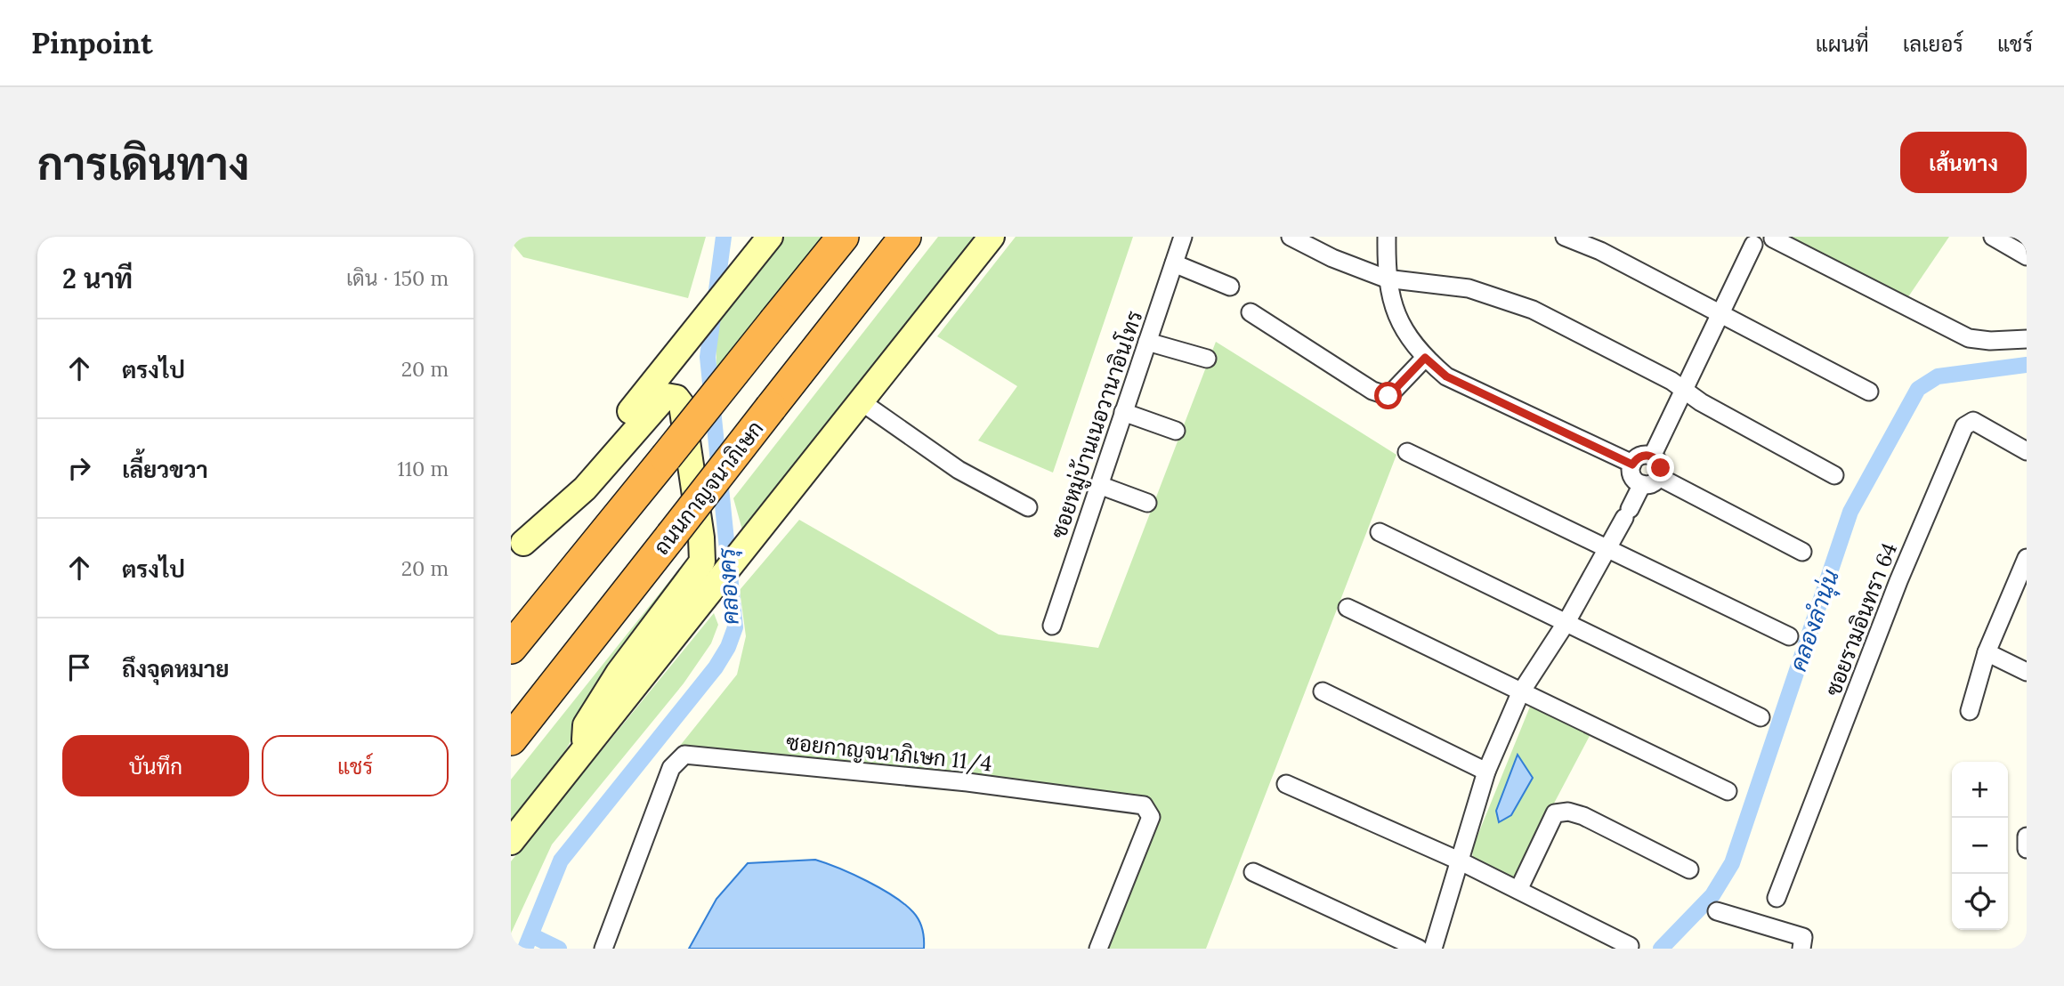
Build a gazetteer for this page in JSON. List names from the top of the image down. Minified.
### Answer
{"streets":{"highway":["ถนนกาญจนาภิเษก"],"street":["ซอยหมู่บ้านเนอวานาอินโทร","ซอยรามอินทรา 64","ซอยกาญจนาภิเษก 11/4"]},"water":["คลองครุ","คลองลำนุ่น"],"page":{"header":"Pinpoint","nav":["แผนที่","เลเยอร์","แชร์"],"buttons":["เส้นทาง",["บันทึก","แชร์"]],"title":"การเดินทาง","heading":["2 นาที","เดิน · 150 m"],"list":[["ตรงไป","20 m"],["เลี้ยวขวา","110 m"],["ตรงไป","20 m"],"ถึงจุดหมาย"],"map_buttons":["+","−"]}}
